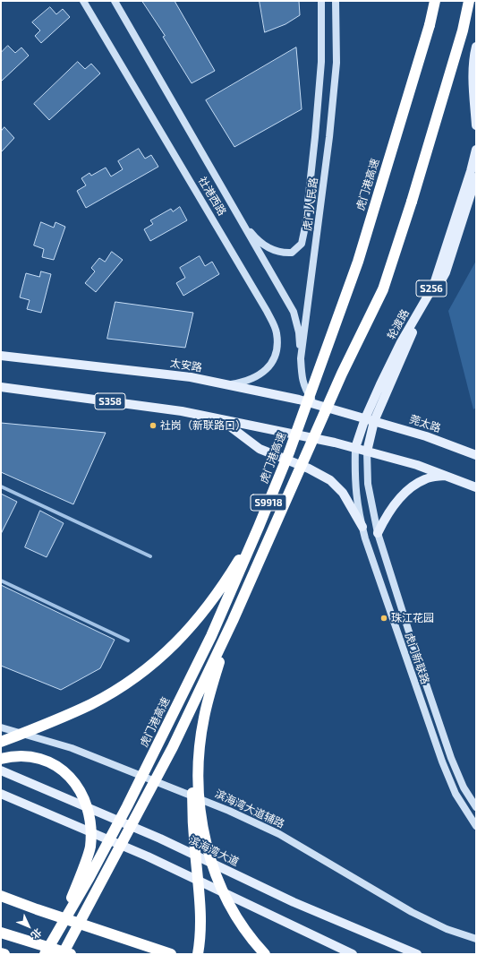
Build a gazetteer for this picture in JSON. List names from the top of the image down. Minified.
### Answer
{"streets":{"highway":["虎门港高速","S9918"],"main road":["S256","轮渡路","太安路","S358","莞太路","滨海湾大道"],"street":["社港西路","虎门人民路","虎门新联路","滨海湾大道辅路"]},"crossings":[["社港西路","虎门人民路"],["社港西路","太安路"],["虎门人民路","太安路"],["轮渡路","太安路"],["轮渡路","S358"],["轮渡路","莞太路"],["轮渡路","虎门新联路"],["太安路","莞太路"],["S358","虎门新联路"]],"places":["社岗（新联路口）","珠江花园"],"north":"bottom right"}
